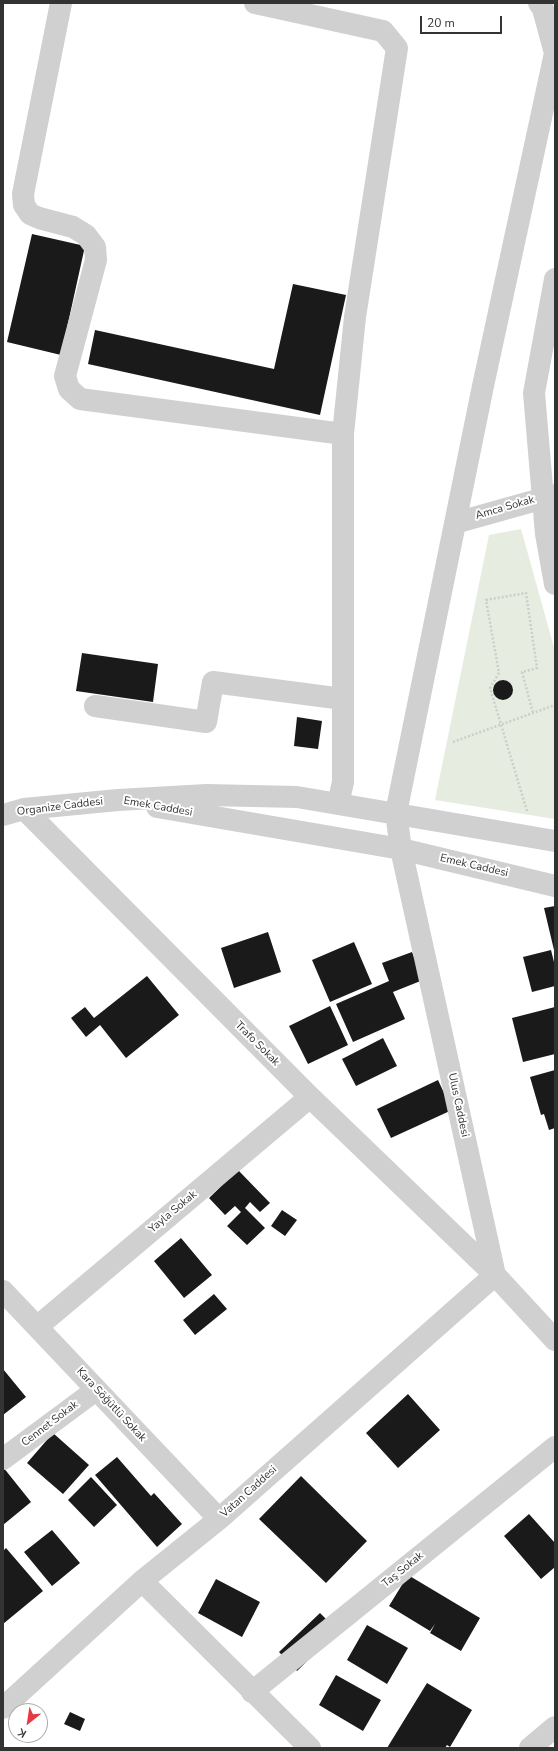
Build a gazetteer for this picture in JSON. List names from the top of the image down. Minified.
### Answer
{"streets":{"street":["Amca Sokak","Organize Caddesi","Emek Caddesi","Trafo Sokak","Ulus Caddesi","Yayla Sokak","Kara Söğütlü Sokak","Cennet Sokak","Vatan Caddesi","Taş Sokak"]},"crossings":[["Amca Sokak","Ulus Caddesi"],["Organize Caddesi","Emek Caddesi"],["Organize Caddesi","Trafo Sokak"],["Emek Caddesi","Ulus Caddesi"],["Trafo Sokak","Ulus Caddesi"],["Trafo Sokak","Yayla Sokak"],["Trafo Sokak","Vatan Caddesi"],["Ulus Caddesi","Vatan Caddesi"],["Yayla Sokak","Kara Söğütlü Sokak"],["Kara Söğütlü Sokak","Cennet Sokak"],["Kara Söğütlü Sokak","Vatan Caddesi"]],"scale_bar":"20 m","north":"bottom left"}
